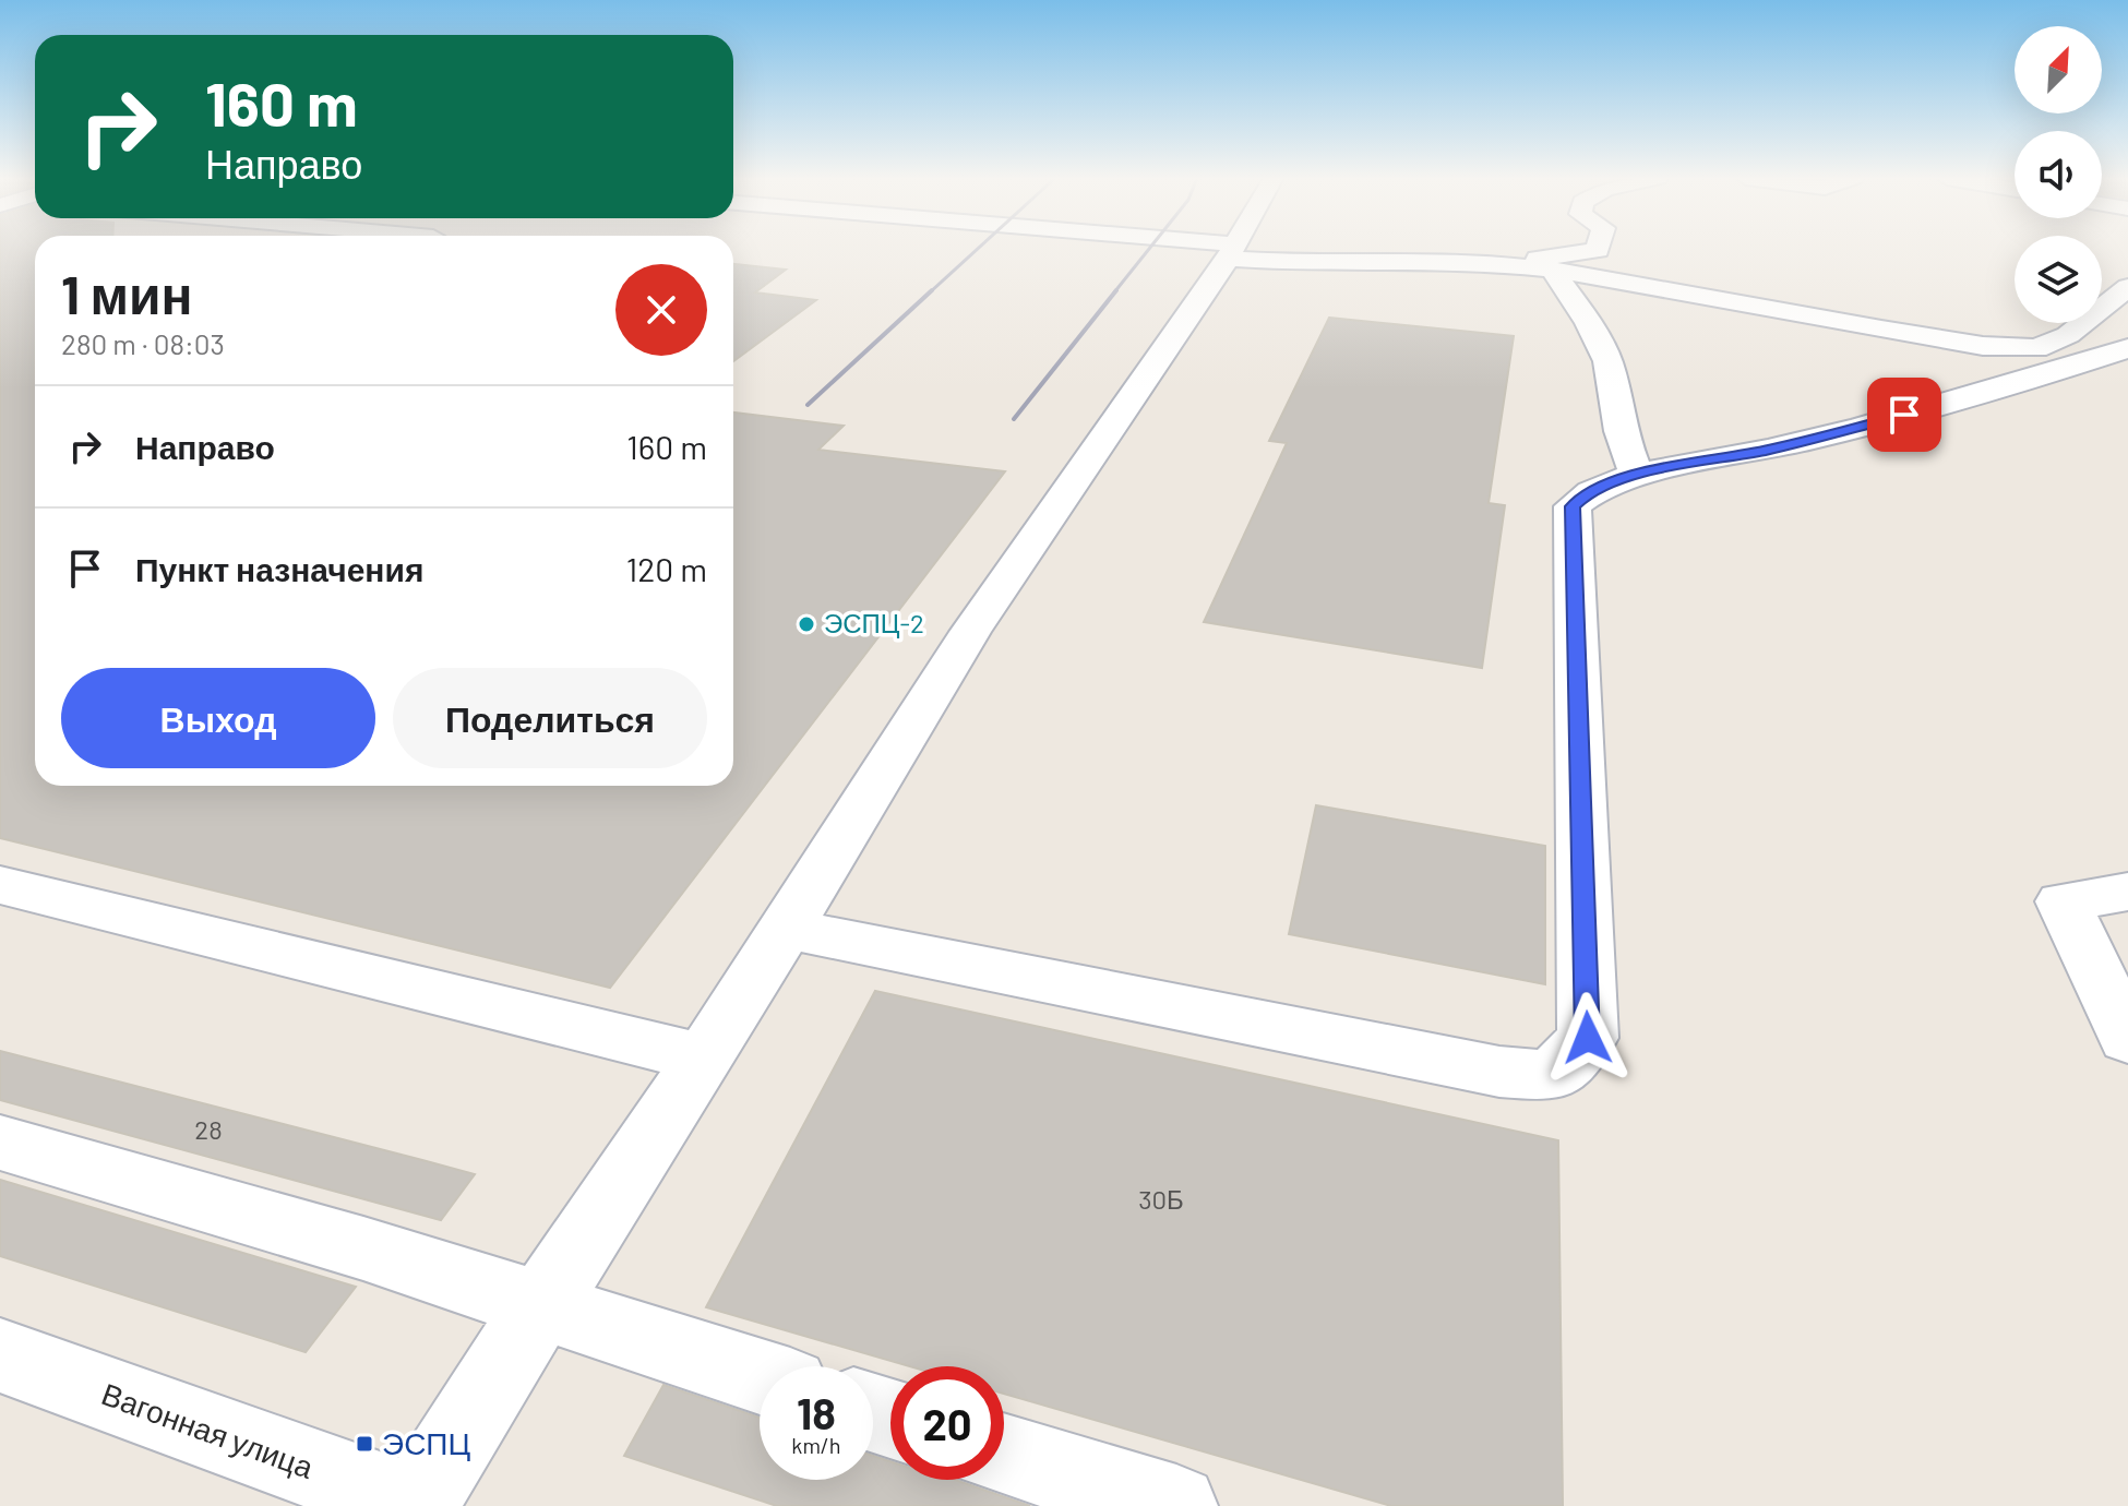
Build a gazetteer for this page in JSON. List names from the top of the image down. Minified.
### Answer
{"streets":{"street":["Вагонная улица"]},"places":{"other":["ЭСПЦ-2"],"transit":["ЭСПЦ"]},"house_numbers":["28","30Б"],"north":"top right","page":{"turn":["160 m","Направо"],"heading":["1 мин","280 m · 08:03"],"list":[{"name":"Направо","value":"160 m"},{"name":"Пункт назначения","value":"120 m"}],"buttons":["Выход","Поделиться"],"speed":"18 km/h","limit":"20"}}
